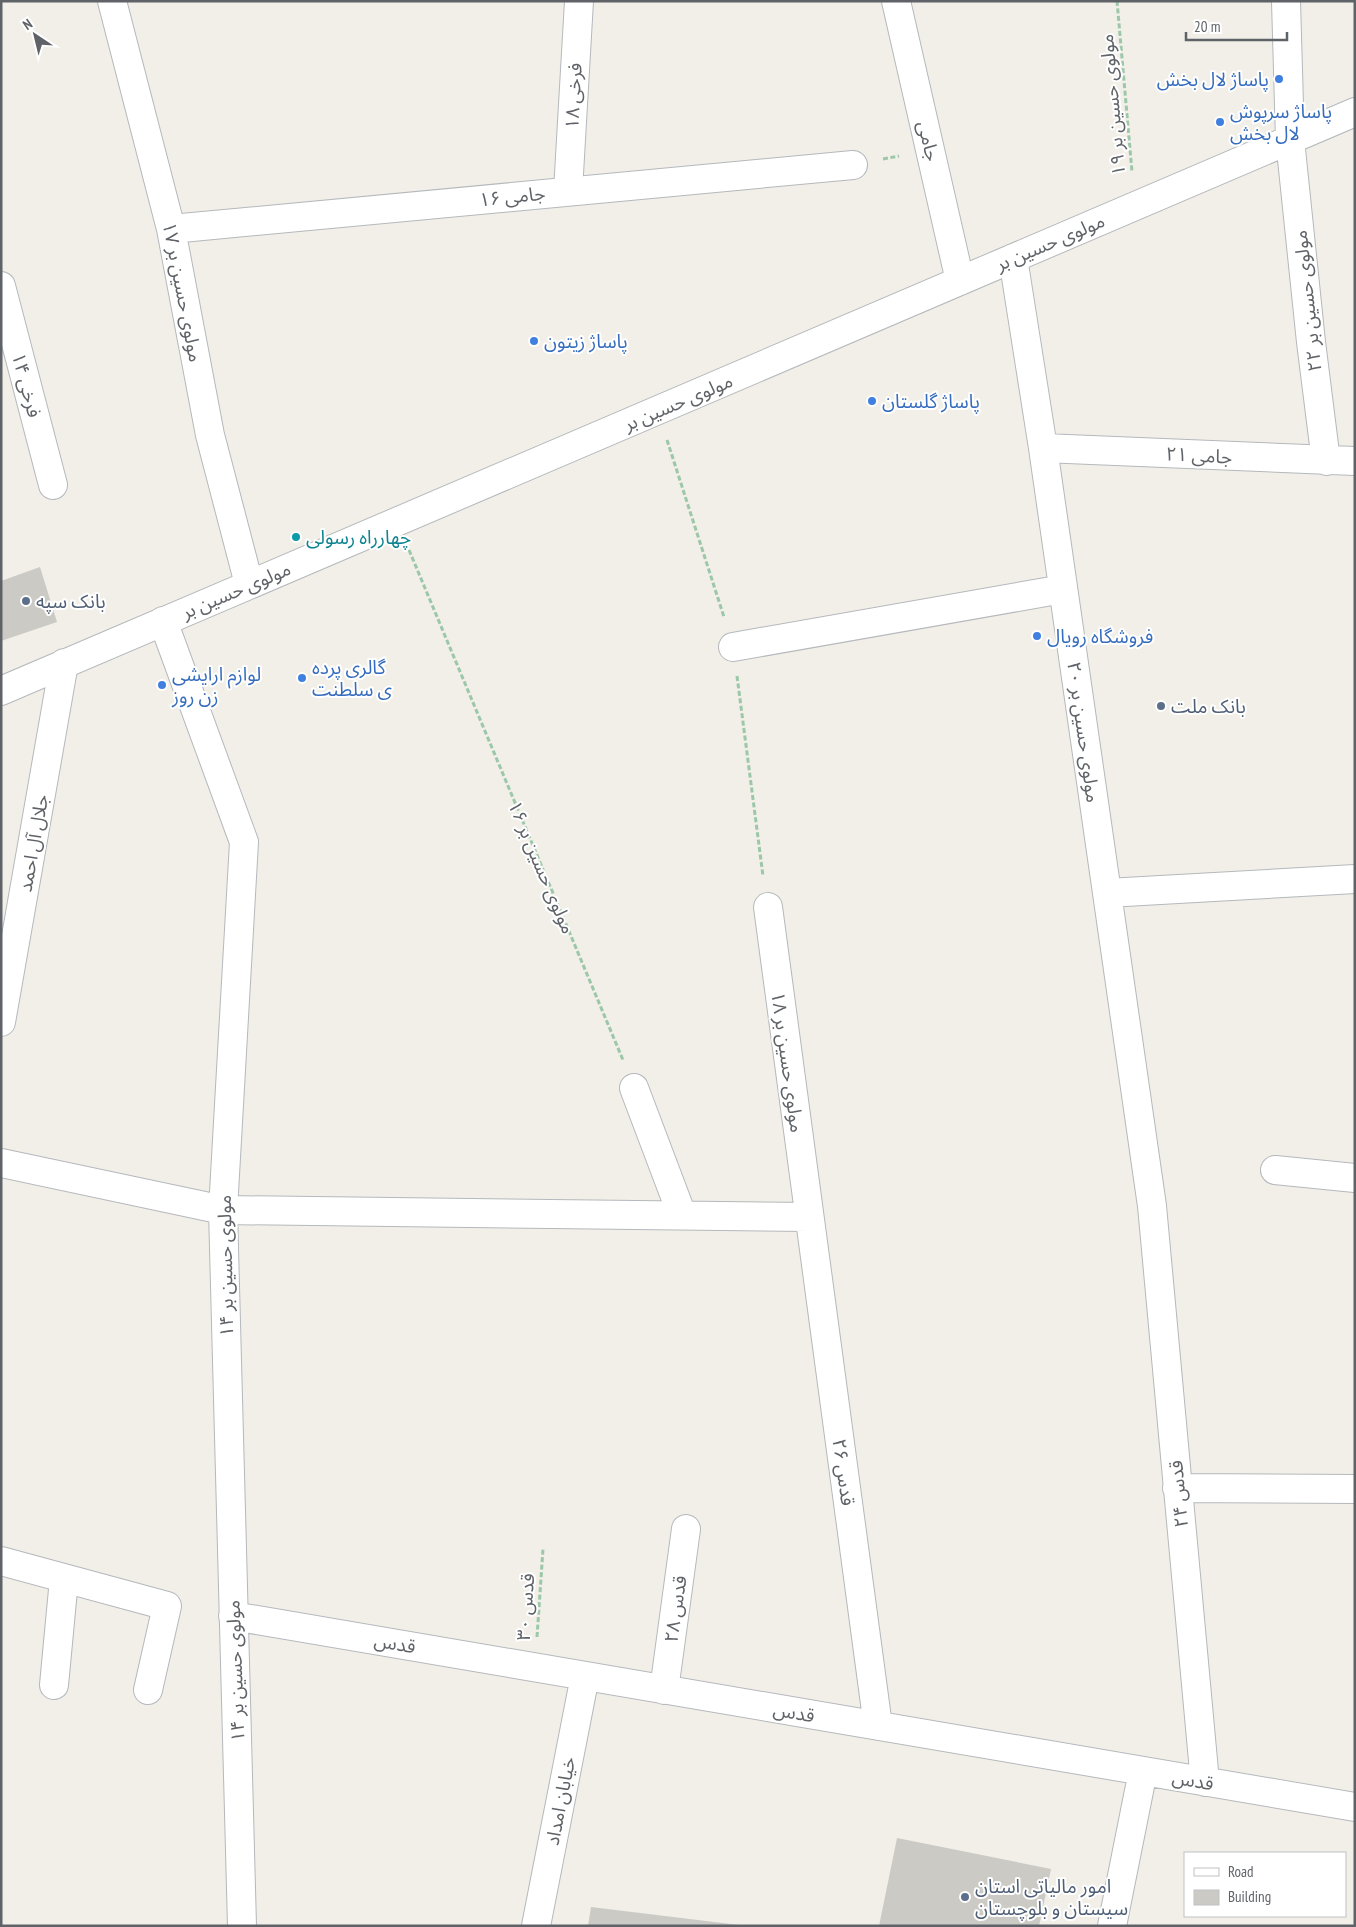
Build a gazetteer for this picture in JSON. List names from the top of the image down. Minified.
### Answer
{"streets":{"street":["فرخی ۱۸","جامی","جامی ۱۶","مولوی حسین بر","مولوی حسین بر ۱۷","مولوی حسین بر ۲۲","فرخی ۱۴","جامی ۲۱","مولوی حسین بر ۲۰","جلال آل احمد","مولوی حسین بر ۱۸","مولوی حسین بر ۱۴","قدس ۲۶","قدس ۲۴","قدس ۲۸","قدس","خیابان امداد"],"path":["مولوی حسین بر ۱۹","مولوی حسین بر ۱۶","قدس ۳۰"]},"crossings":[["فرخی ۱۸","جامی ۱۶"],["مولوی حسین بر ۱۹","مولوی حسین بر"],["جامی","مولوی حسین بر"],["جامی ۱۶","مولوی حسین بر ۱۷"],["مولوی حسین بر","مولوی حسین بر ۱۷"],["مولوی حسین بر","مولوی حسین بر ۲۲"],["مولوی حسین بر","مولوی حسین بر ۲۰"],["مولوی حسین بر","جلال آل احمد"],["مولوی حسین بر","مولوی حسین بر ۱۶"],["مولوی حسین بر","مولوی حسین بر ۱۴"],["مولوی حسین بر ۲۲","جامی ۲۱"],["جامی ۲۱","مولوی حسین بر ۲۰"],["مولوی حسین بر ۲۰","قدس ۲۴"],["مولوی حسین بر ۱۸","قدس ۲۶"],["مولوی حسین بر ۱۴","قدس"],["قدس ۲۶","قدس"],["قدس ۲۴","قدس"],["قدس ۳۰","قدس"],["قدس ۲۸","قدس"],["قدس","خیابان امداد"]],"places":["پاساژ لال بخش","پاساژ سرپوش لال بخش","پاساژ زیتون","پاساژ گلستان","چهارراه رسولی","بانک سپه","فروشگاه رویال","گالری پرده ی سلطنت","لوازم ارایشی زن روز","بانک ملت","امور مالیاتی استان سیستان و بلوچستان"],"legend":["Road","Building"],"scale_bar":"20 m","north":"top left"}
